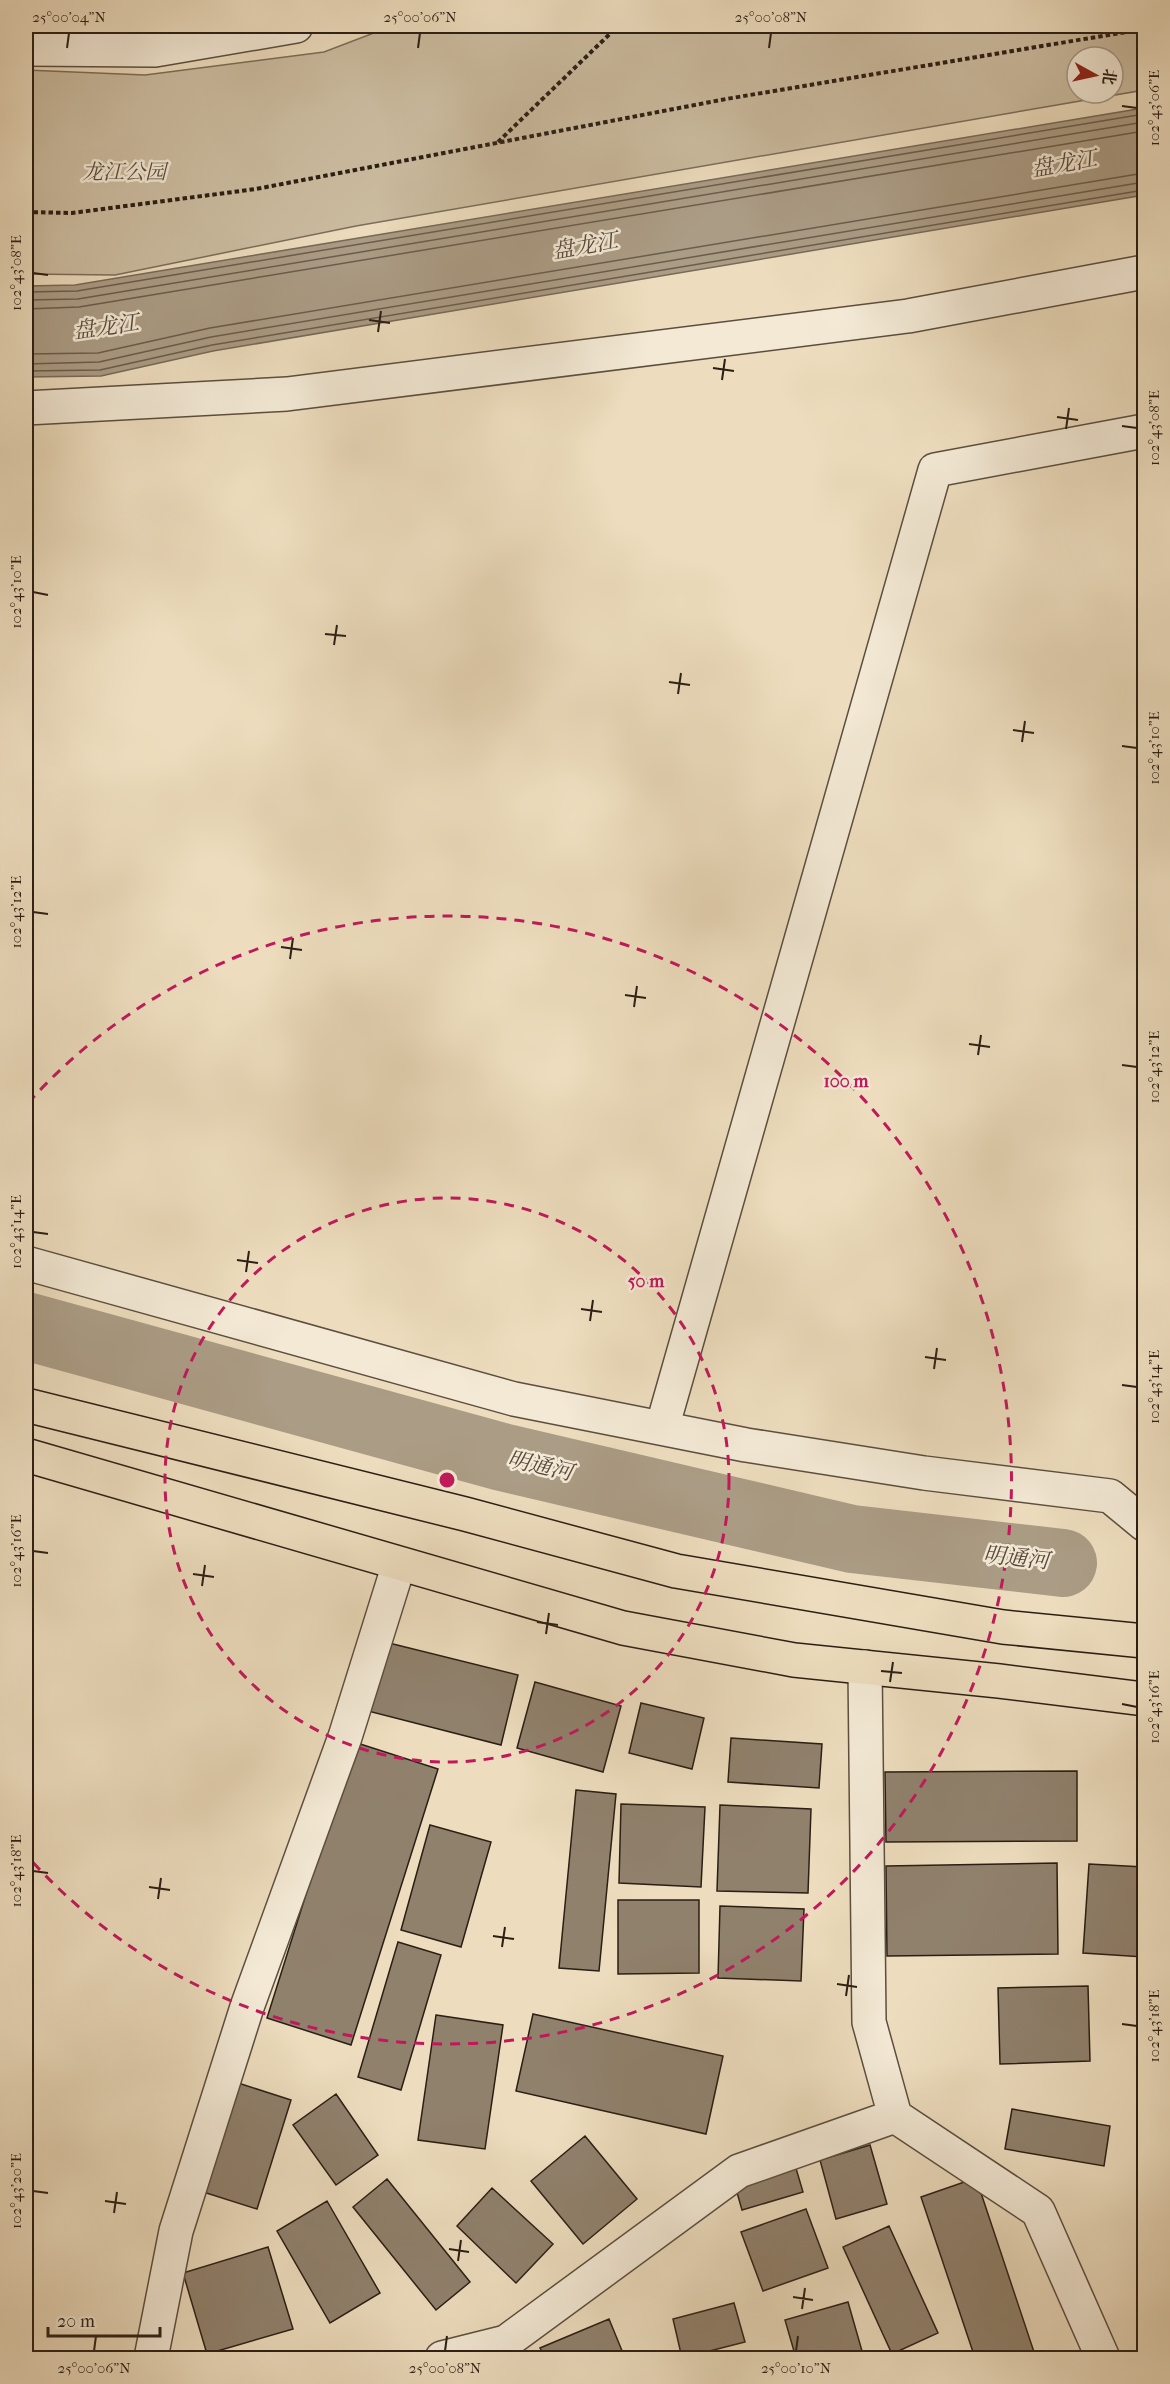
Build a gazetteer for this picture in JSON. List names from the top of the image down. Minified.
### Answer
{"water":["盘龙江","明通河"],"parks":["龙江公园"],"scale_bar":"20 m","north":"right","coordinates":["25°00'04\"N","25°00'06\"N","25°00'08\"N","102°43'06\"E","102°43'08\"E","102°43'10\"E","102°43'12\"E","102°43'14\"E","102°43'16\"E","102°43'18\"E","102°43'20\"E","25°00'10\"N"],"rings":["100 m","50 m"]}
